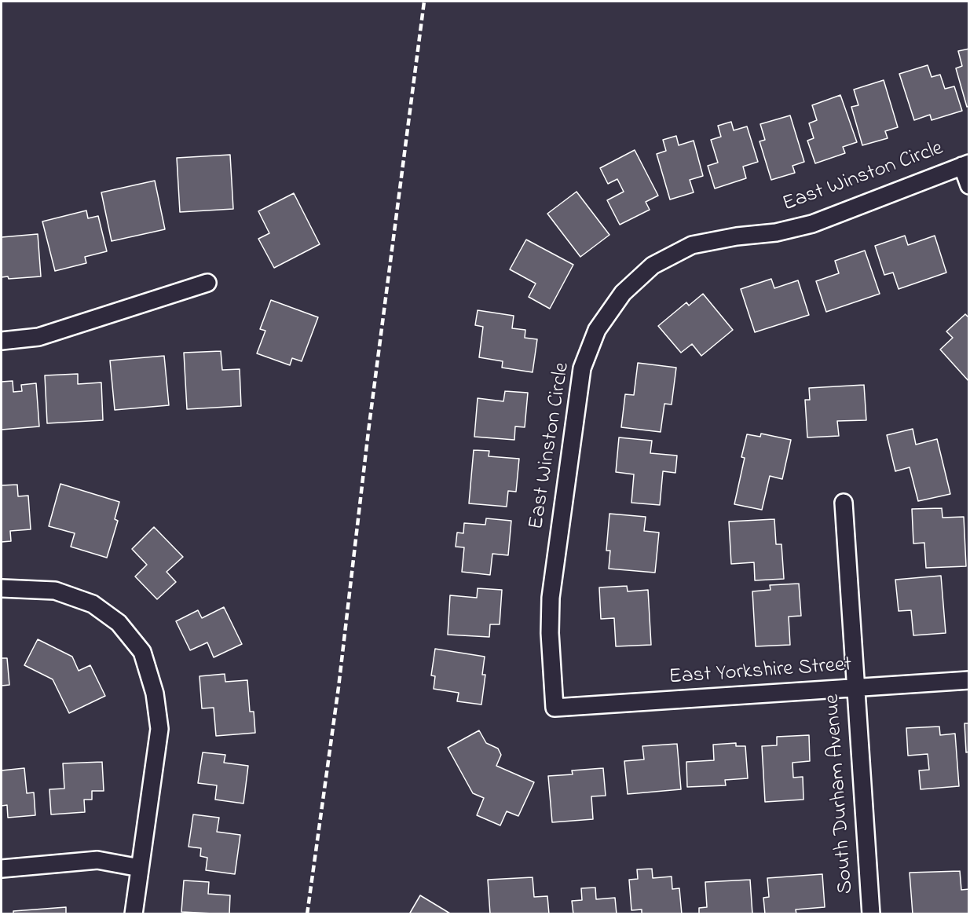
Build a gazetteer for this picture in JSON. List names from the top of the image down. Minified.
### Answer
{"streets":{"street":["East Winston Circle","East Yorkshire Street","South Durham Avenue"]},"crossings":[["East Winston Circle","East Yorkshire Street"],["East Yorkshire Street","South Durham Avenue"]]}
